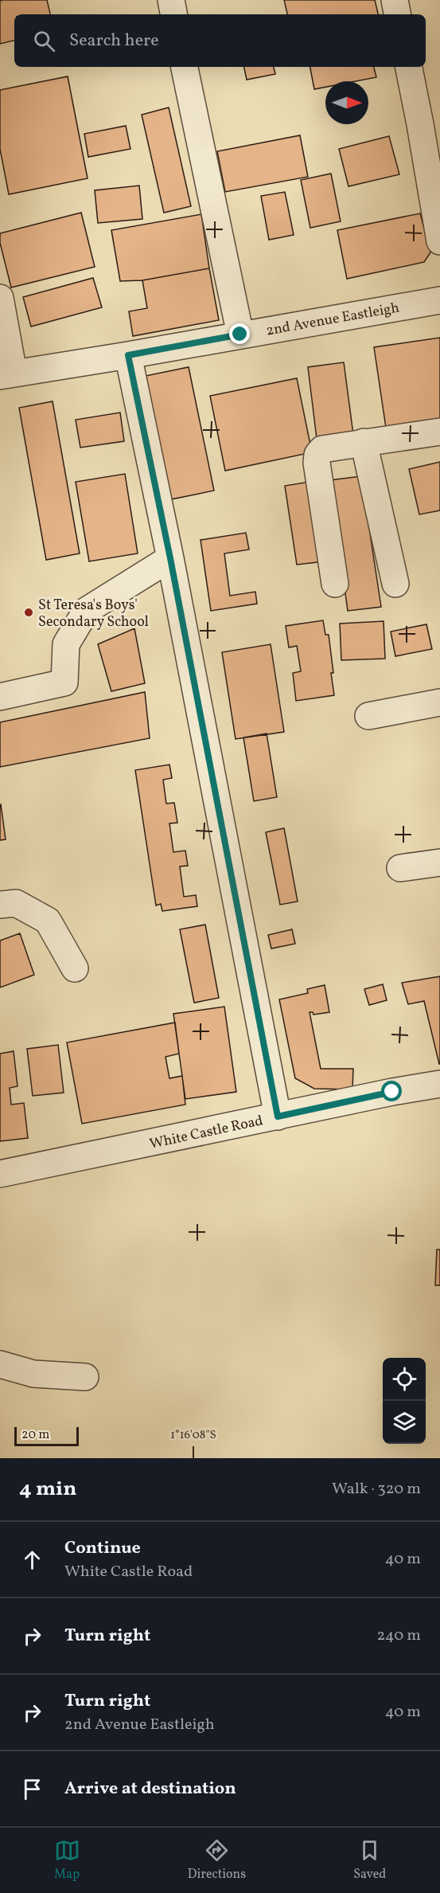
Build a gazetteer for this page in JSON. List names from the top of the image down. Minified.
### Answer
{"streets":{"street":["2nd Avenue Eastleigh","White Castle Road"]},"places":["St Teresa's Boys' Secondary School"],"scale_bar":"20 m","north":"right","page":{"search":"Search here","scale":"20 m","heading":["4 min","Walk · 320 m"],"list":[["Continue","White Castle Road","40 m"],["Turn right","240 m"],["Turn right","2nd Avenue Eastleigh","40 m"],"Arrive at destination"],"nav":["Map","Directions","Saved"]},"coordinates":["1°16'08\"S"]}
